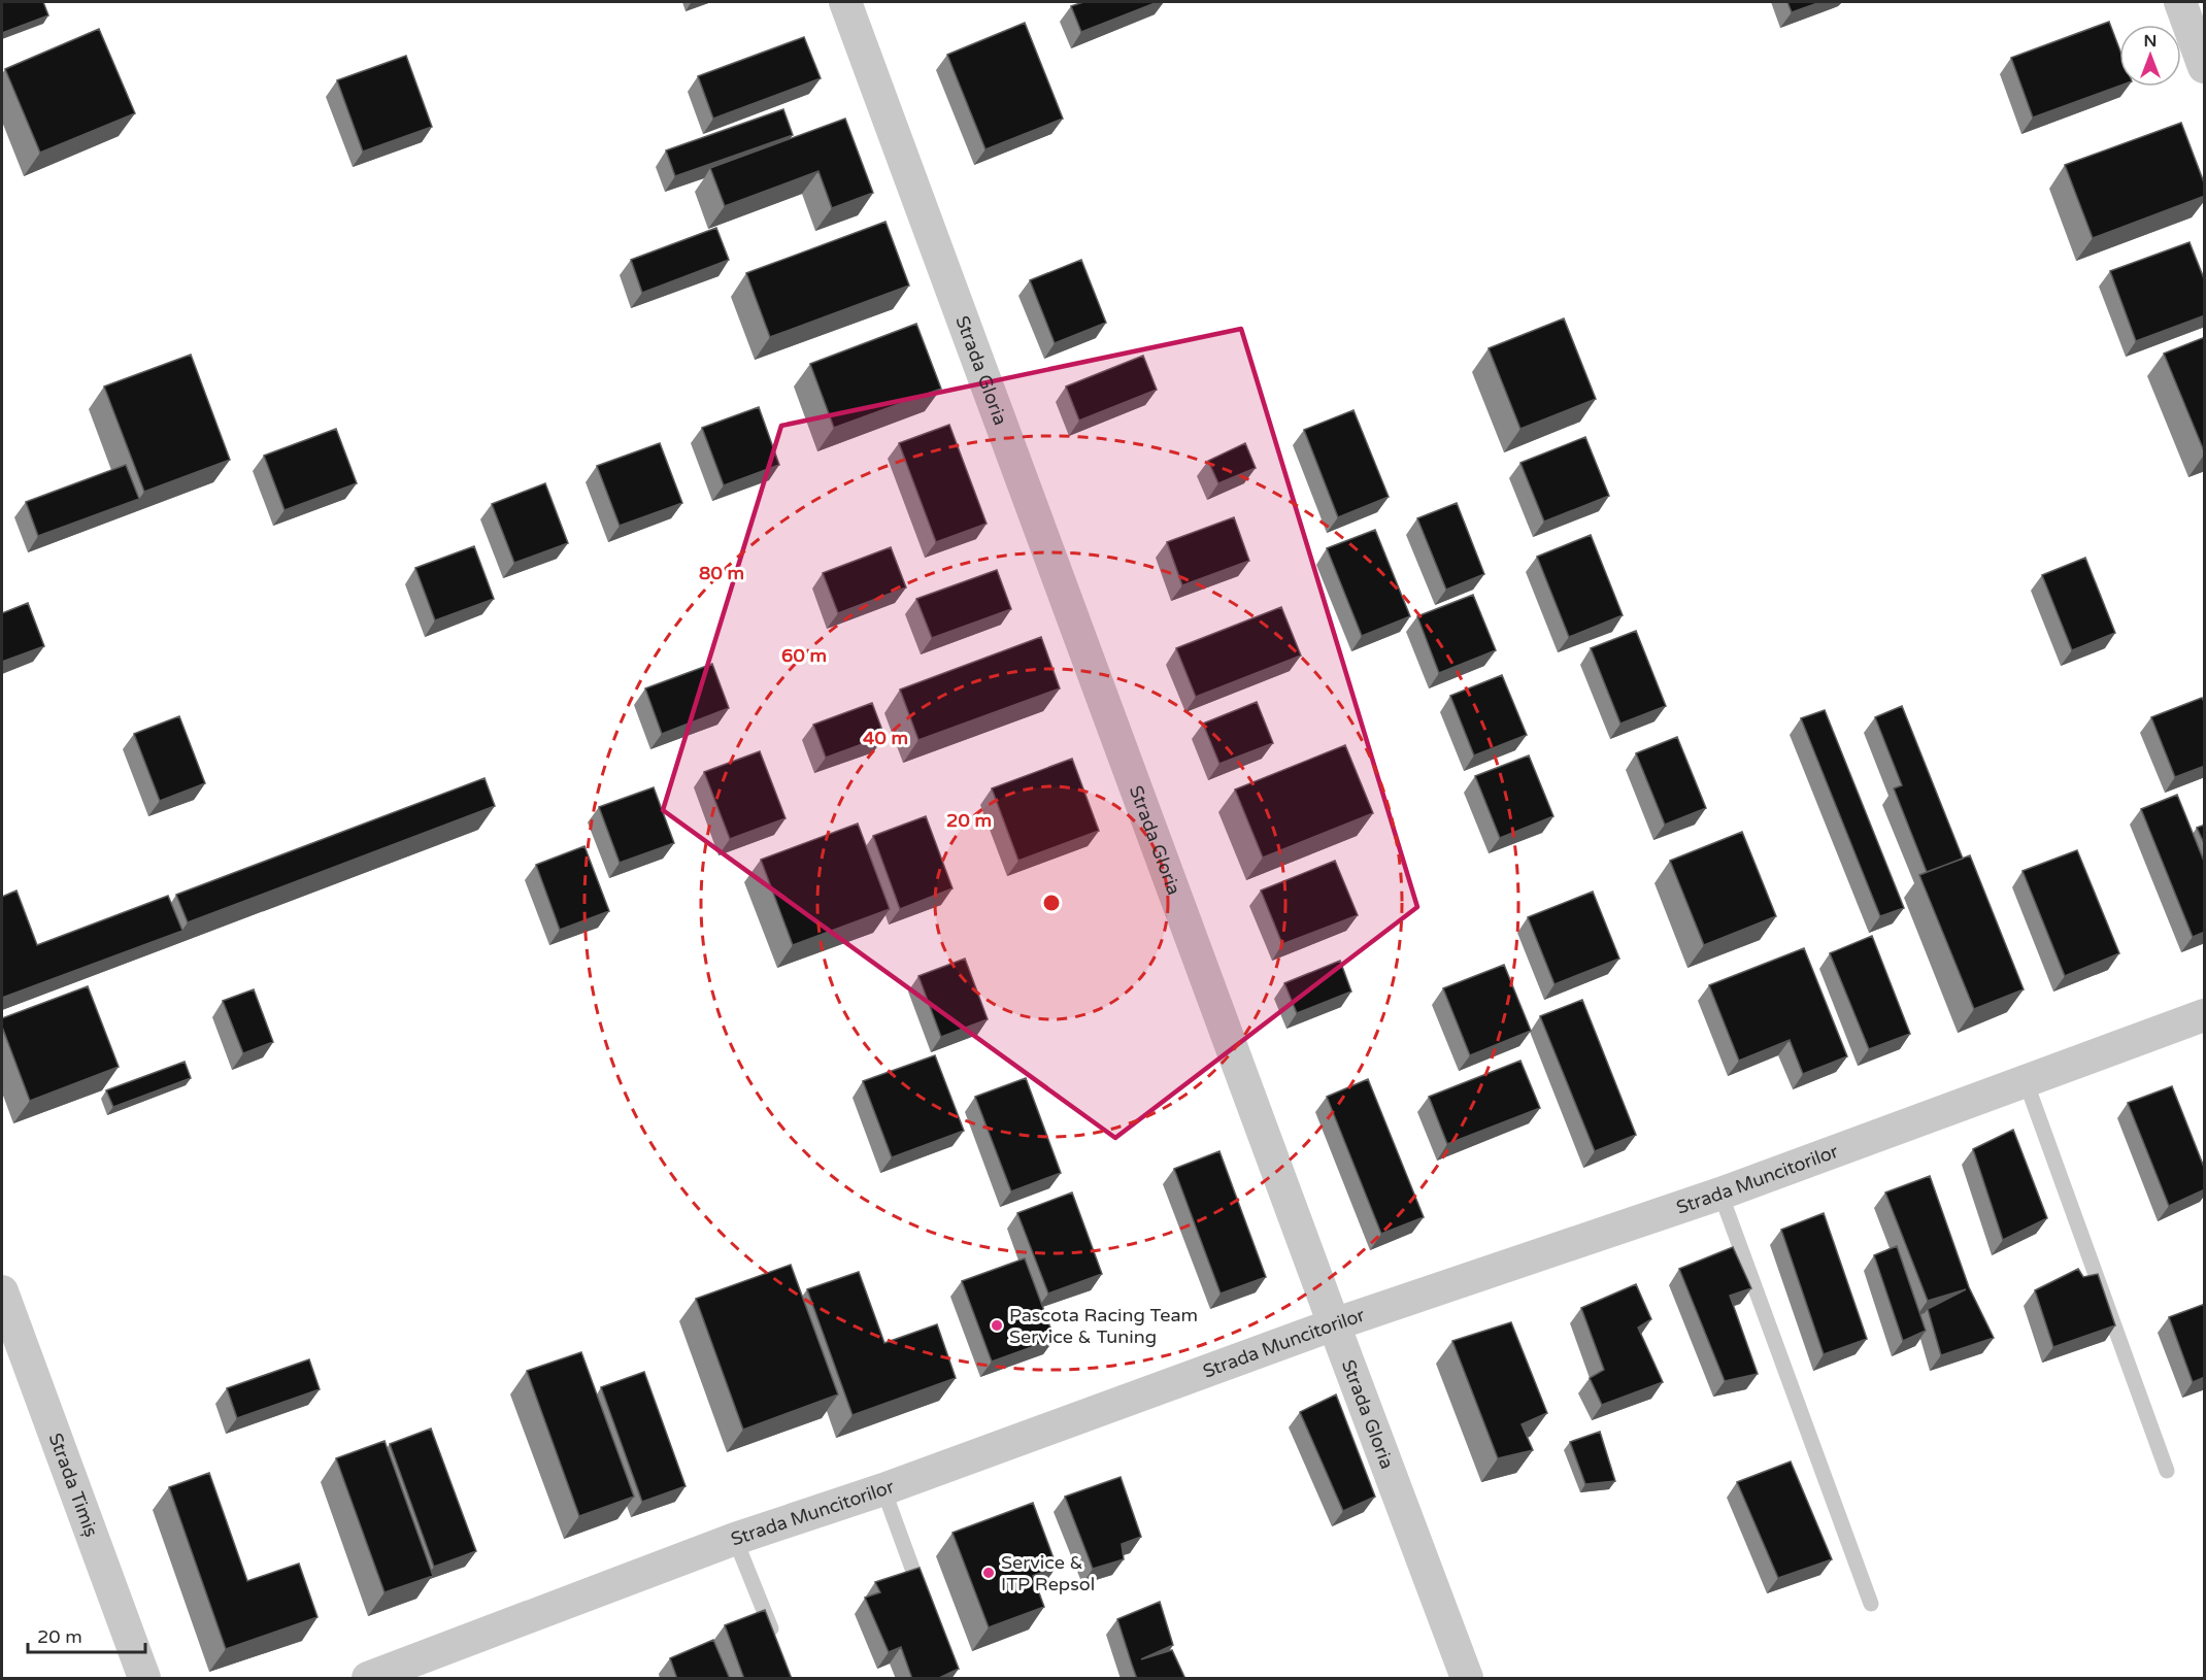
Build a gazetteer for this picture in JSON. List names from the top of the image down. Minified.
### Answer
{"streets":{"street":["Strada Gloria","Strada Muncitorilor","Strada Timiș"]},"crossings":[["Strada Gloria","Strada Muncitorilor"]],"places":["Pascota Racing Team Service & Tuning","Service & ITP Repsol"],"scale_bar":"20 m","north":"top","rings":["80 m","60 m","40 m","20 m"]}
